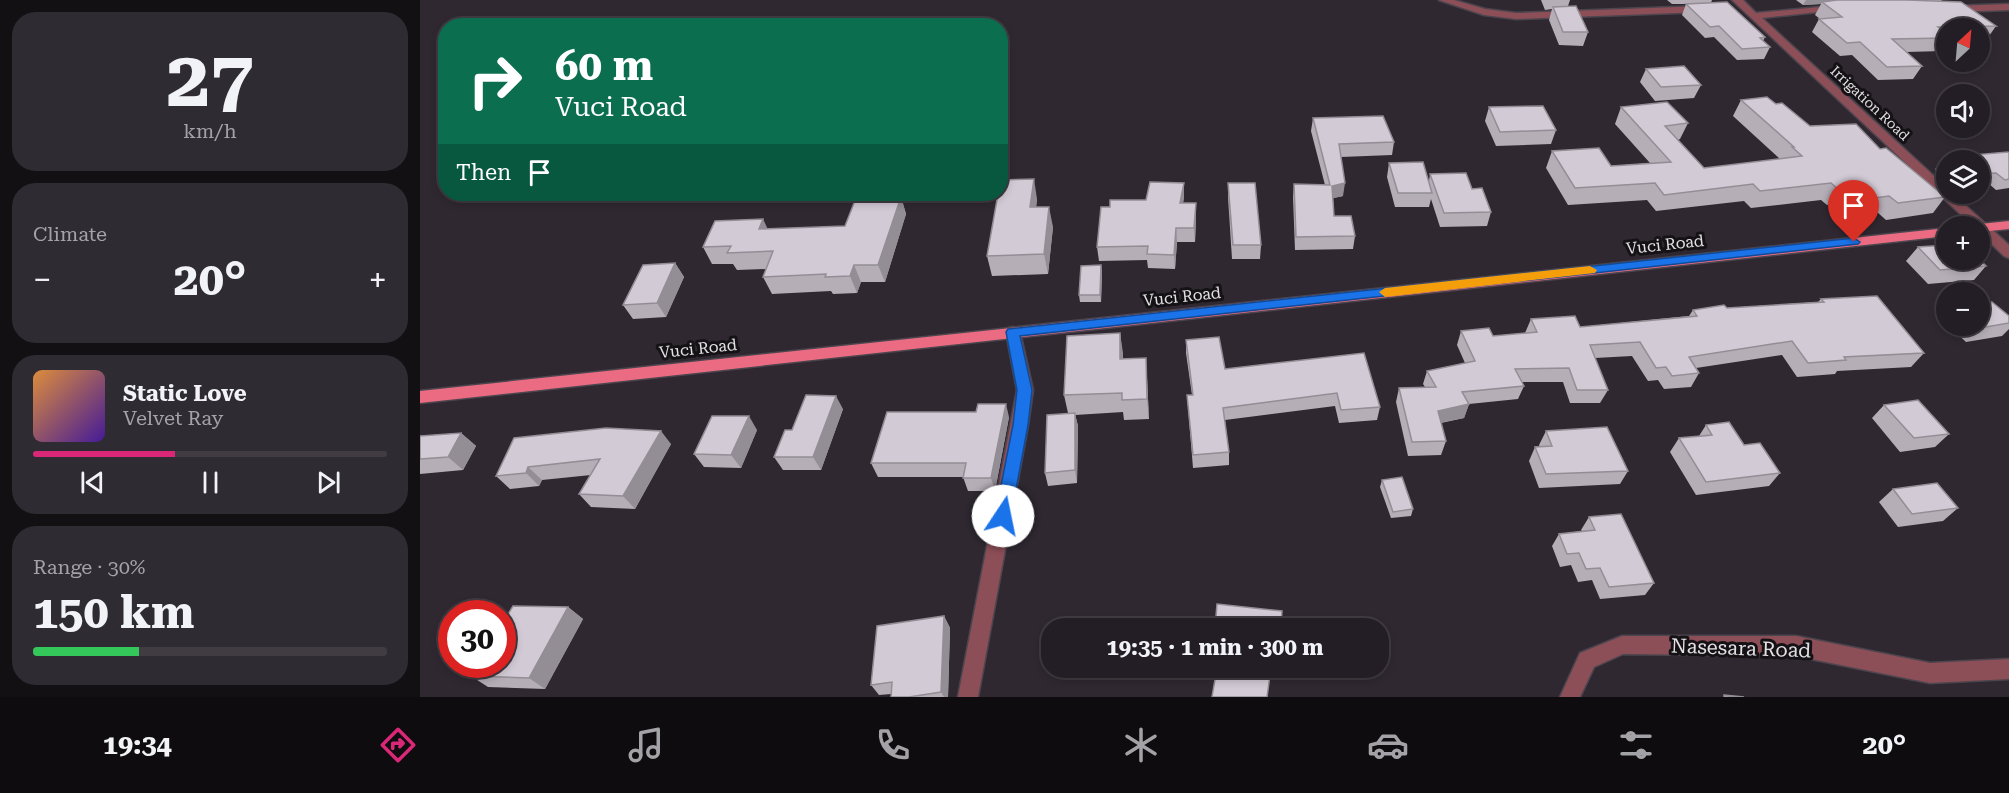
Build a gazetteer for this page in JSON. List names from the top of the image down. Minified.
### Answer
{"streets":{"main road":["Vuci Road"],"street":["Irrigation Road","Nasesara Road"]},"north":"top right","page":{"tile":[["27","km/h"],"Climate",["Range · 30%","150 km"]],"map_buttons":["+","−"],"turn":["60 m","Vuci Road"],"then":"Then","heat":["−","20°","+"],"song":["Static Love","Velvet Ray"],"limit":"30","trip":"19:35 · 1 min · 300 m","tabs":["19:34","20°"]}}
